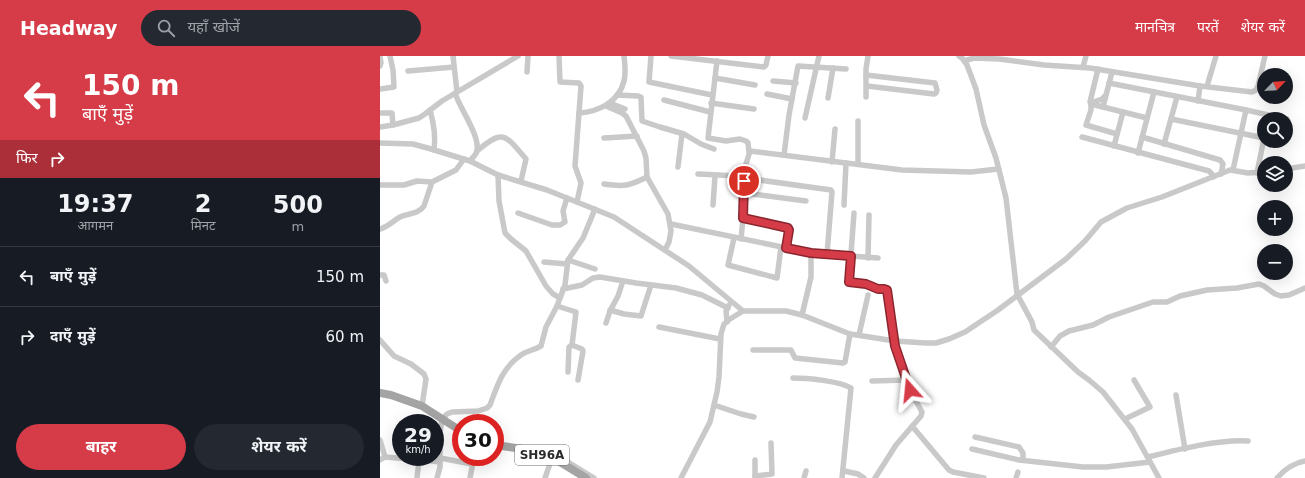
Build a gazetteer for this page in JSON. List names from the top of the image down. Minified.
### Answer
{"streets":{"main road":["SH96A"]},"north":"top right","page":{"header":"Headway","search":"यहाँ खोजें","nav":["मानचित्र","परतें","शेयर करें"],"turn":["150 m","बाएँ मुड़ें"],"map_buttons":["+","−"],"then":"फिर","eta":["19:37","आगमन","2","मिनट","500","m"],"list":[{"name":"बाएँ मुड़ें","value":"150 m"},{"name":"दाएँ मुड़ें","value":"60 m"}],"speed":"29 km/h","limit":"30","buttons":["बाहर","शेयर करें"]}}
